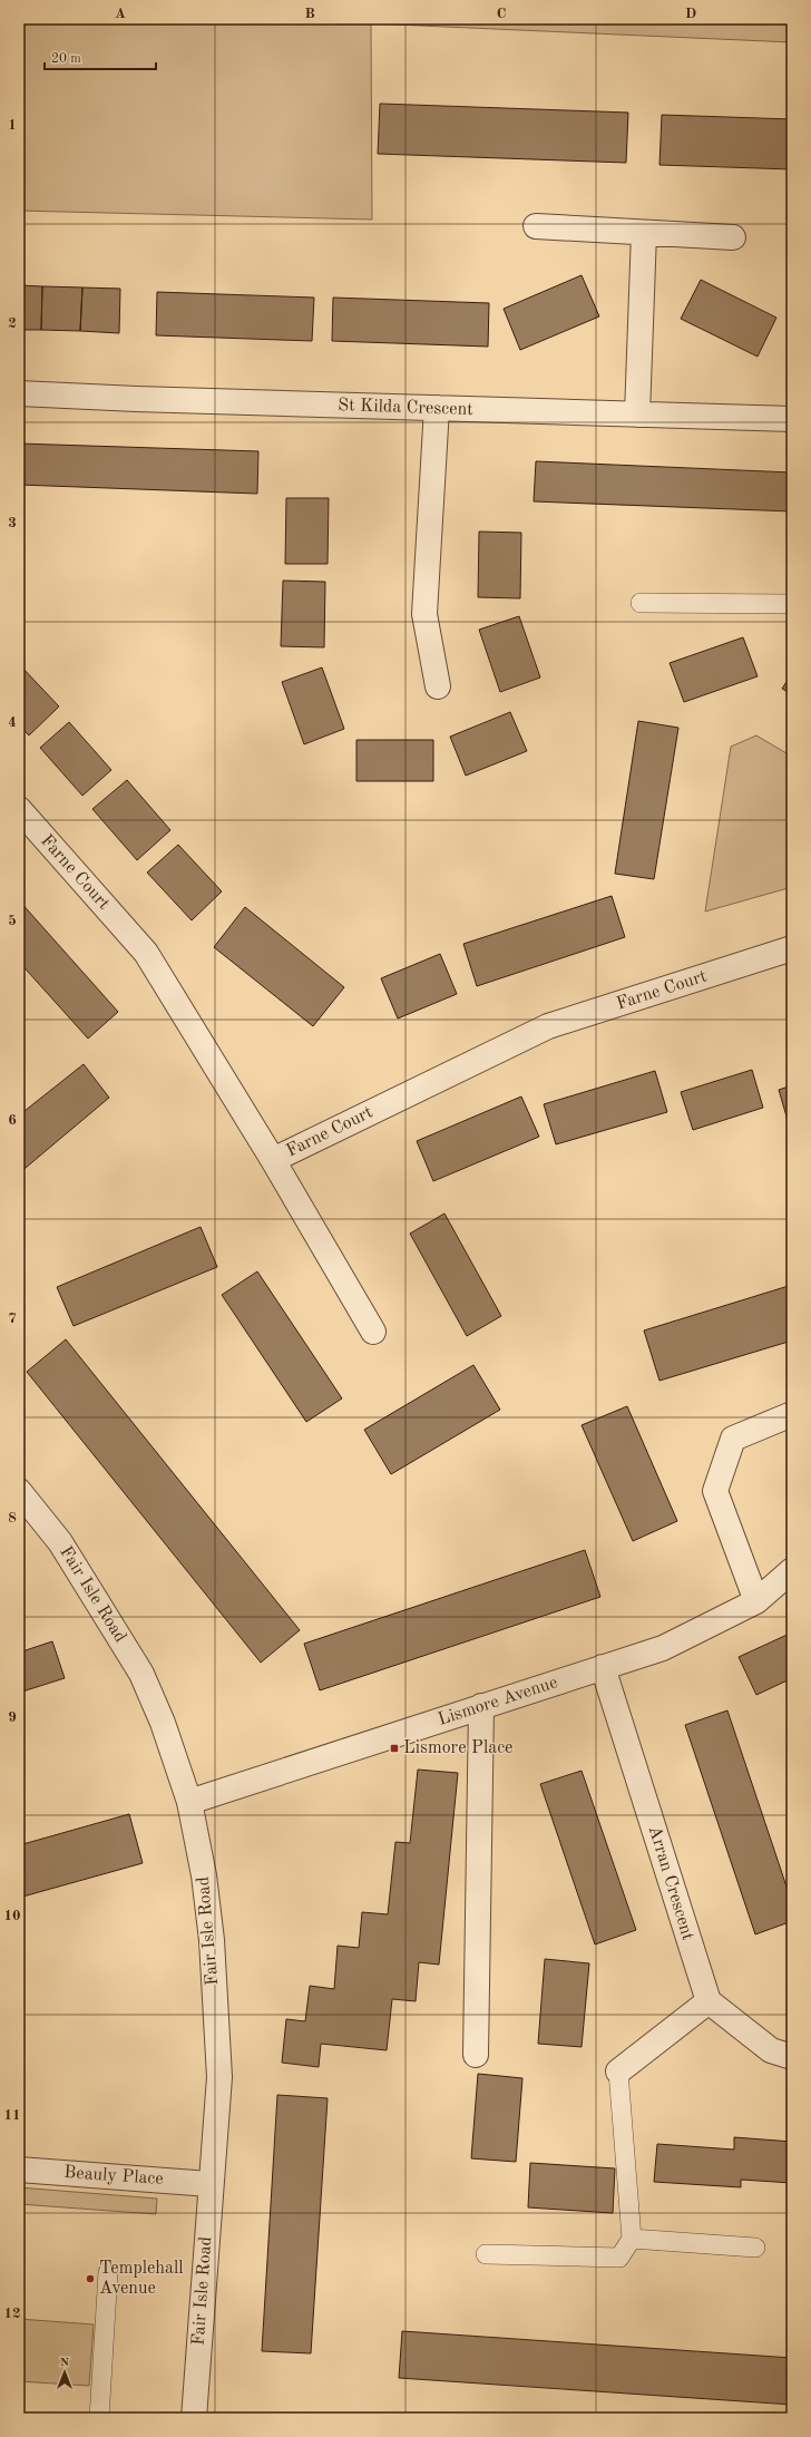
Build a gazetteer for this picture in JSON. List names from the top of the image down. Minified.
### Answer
{"streets":{"street":["St Kilda Crescent","Farne Court","Fair Isle Road","Lismore Avenue","Arran Crescent","Beauly Place"]},"crossings":[["Fair Isle Road","Lismore Avenue"],["Fair Isle Road","Beauly Place"],["Lismore Avenue","Arran Crescent"]],"places":{"transit":["Lismore Place"],"other":["Templehall Avenue"]},"scale_bar":"20 m","north":"top","grid":{"columns":["A","B","C","D"],"rows":["1","2","3","4","5","6","7","8","9","10","11","12"]}}
